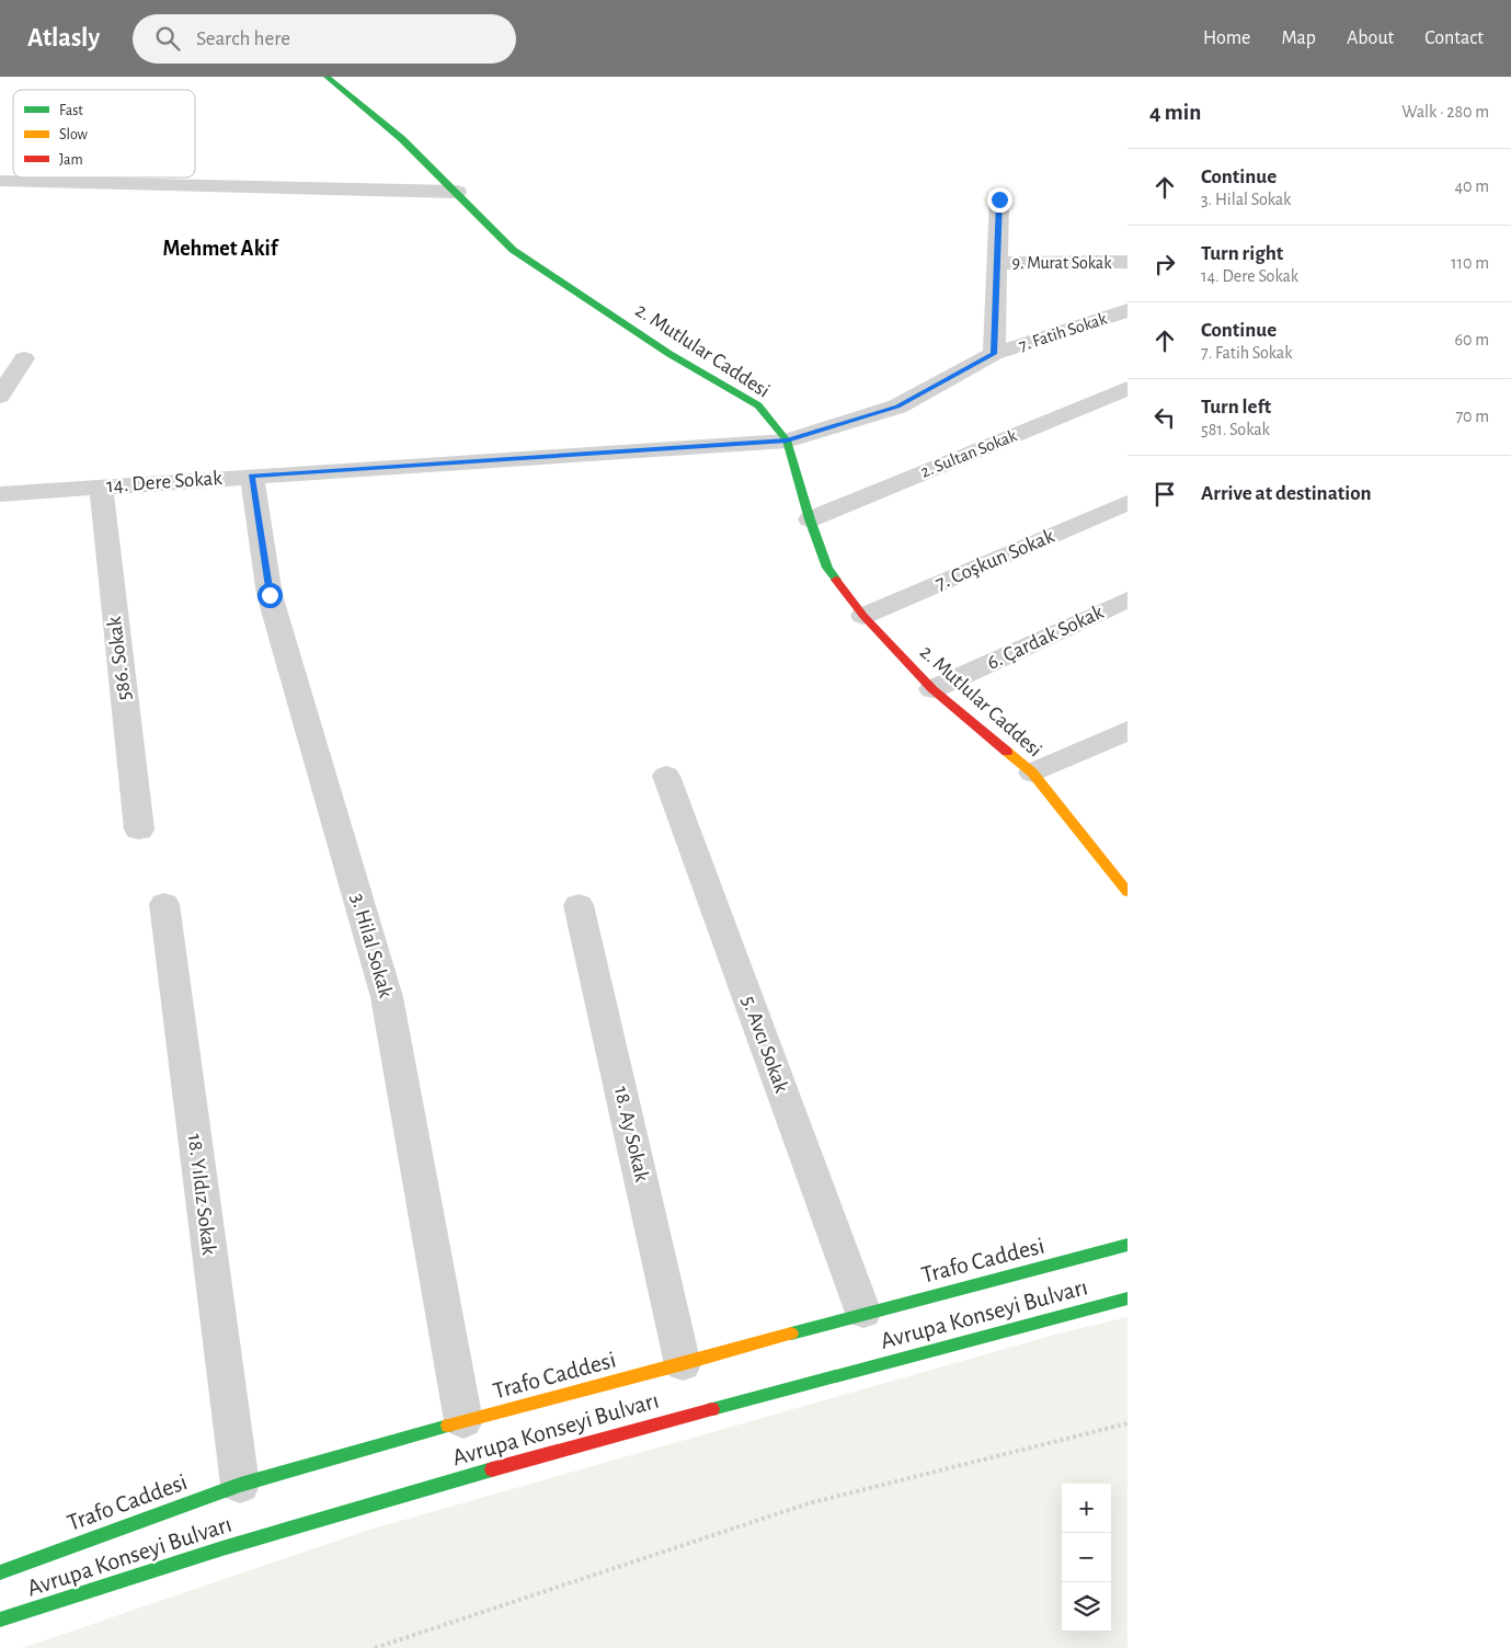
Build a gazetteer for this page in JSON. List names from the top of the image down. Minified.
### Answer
{"streets":{"street":["9. Murat Sokak","7. Fatih Sokak","2. Mutlular Caddesi","2. Sultan Sokak","14. Dere Sokak","7. Coşkun Sokak","6. Çardak Sokak","586. Sokak","3. Hilal Sokak","5. Avcı Sokak","18. Ay Sokak","18. Yıldız Sokak","Trafo Caddesi","Avrupa Konseyi Bulvarı"]},"crossings":[["7. Fatih Sokak","2. Mutlular Caddesi"],["7. Fatih Sokak","14. Dere Sokak"],["2. Mutlular Caddesi","2. Sultan Sokak"],["2. Mutlular Caddesi","14. Dere Sokak"],["2. Mutlular Caddesi","7. Coşkun Sokak"],["2. Mutlular Caddesi","6. Çardak Sokak"],["14. Dere Sokak","586. Sokak"],["14. Dere Sokak","3. Hilal Sokak"],["3. Hilal Sokak","Trafo Caddesi"],["5. Avcı Sokak","Trafo Caddesi"],["18. Ay Sokak","Trafo Caddesi"],["18. Yıldız Sokak","Trafo Caddesi"]],"districts":["Mehmet Akif"],"legend":["Fast","Slow","Jam"],"page":{"header":"Atlasly","search":"Search here","nav":["Home","Map","About","Contact"],"heading":["4 min","Walk · 280 m"],"list":[["Continue","3. Hilal Sokak","40 m"],["Turn right","14. Dere Sokak","110 m"],["Continue","7. Fatih Sokak","60 m"],["Turn left","581. Sokak","70 m"],"Arrive at destination"],"map_buttons":["+","−"]}}
